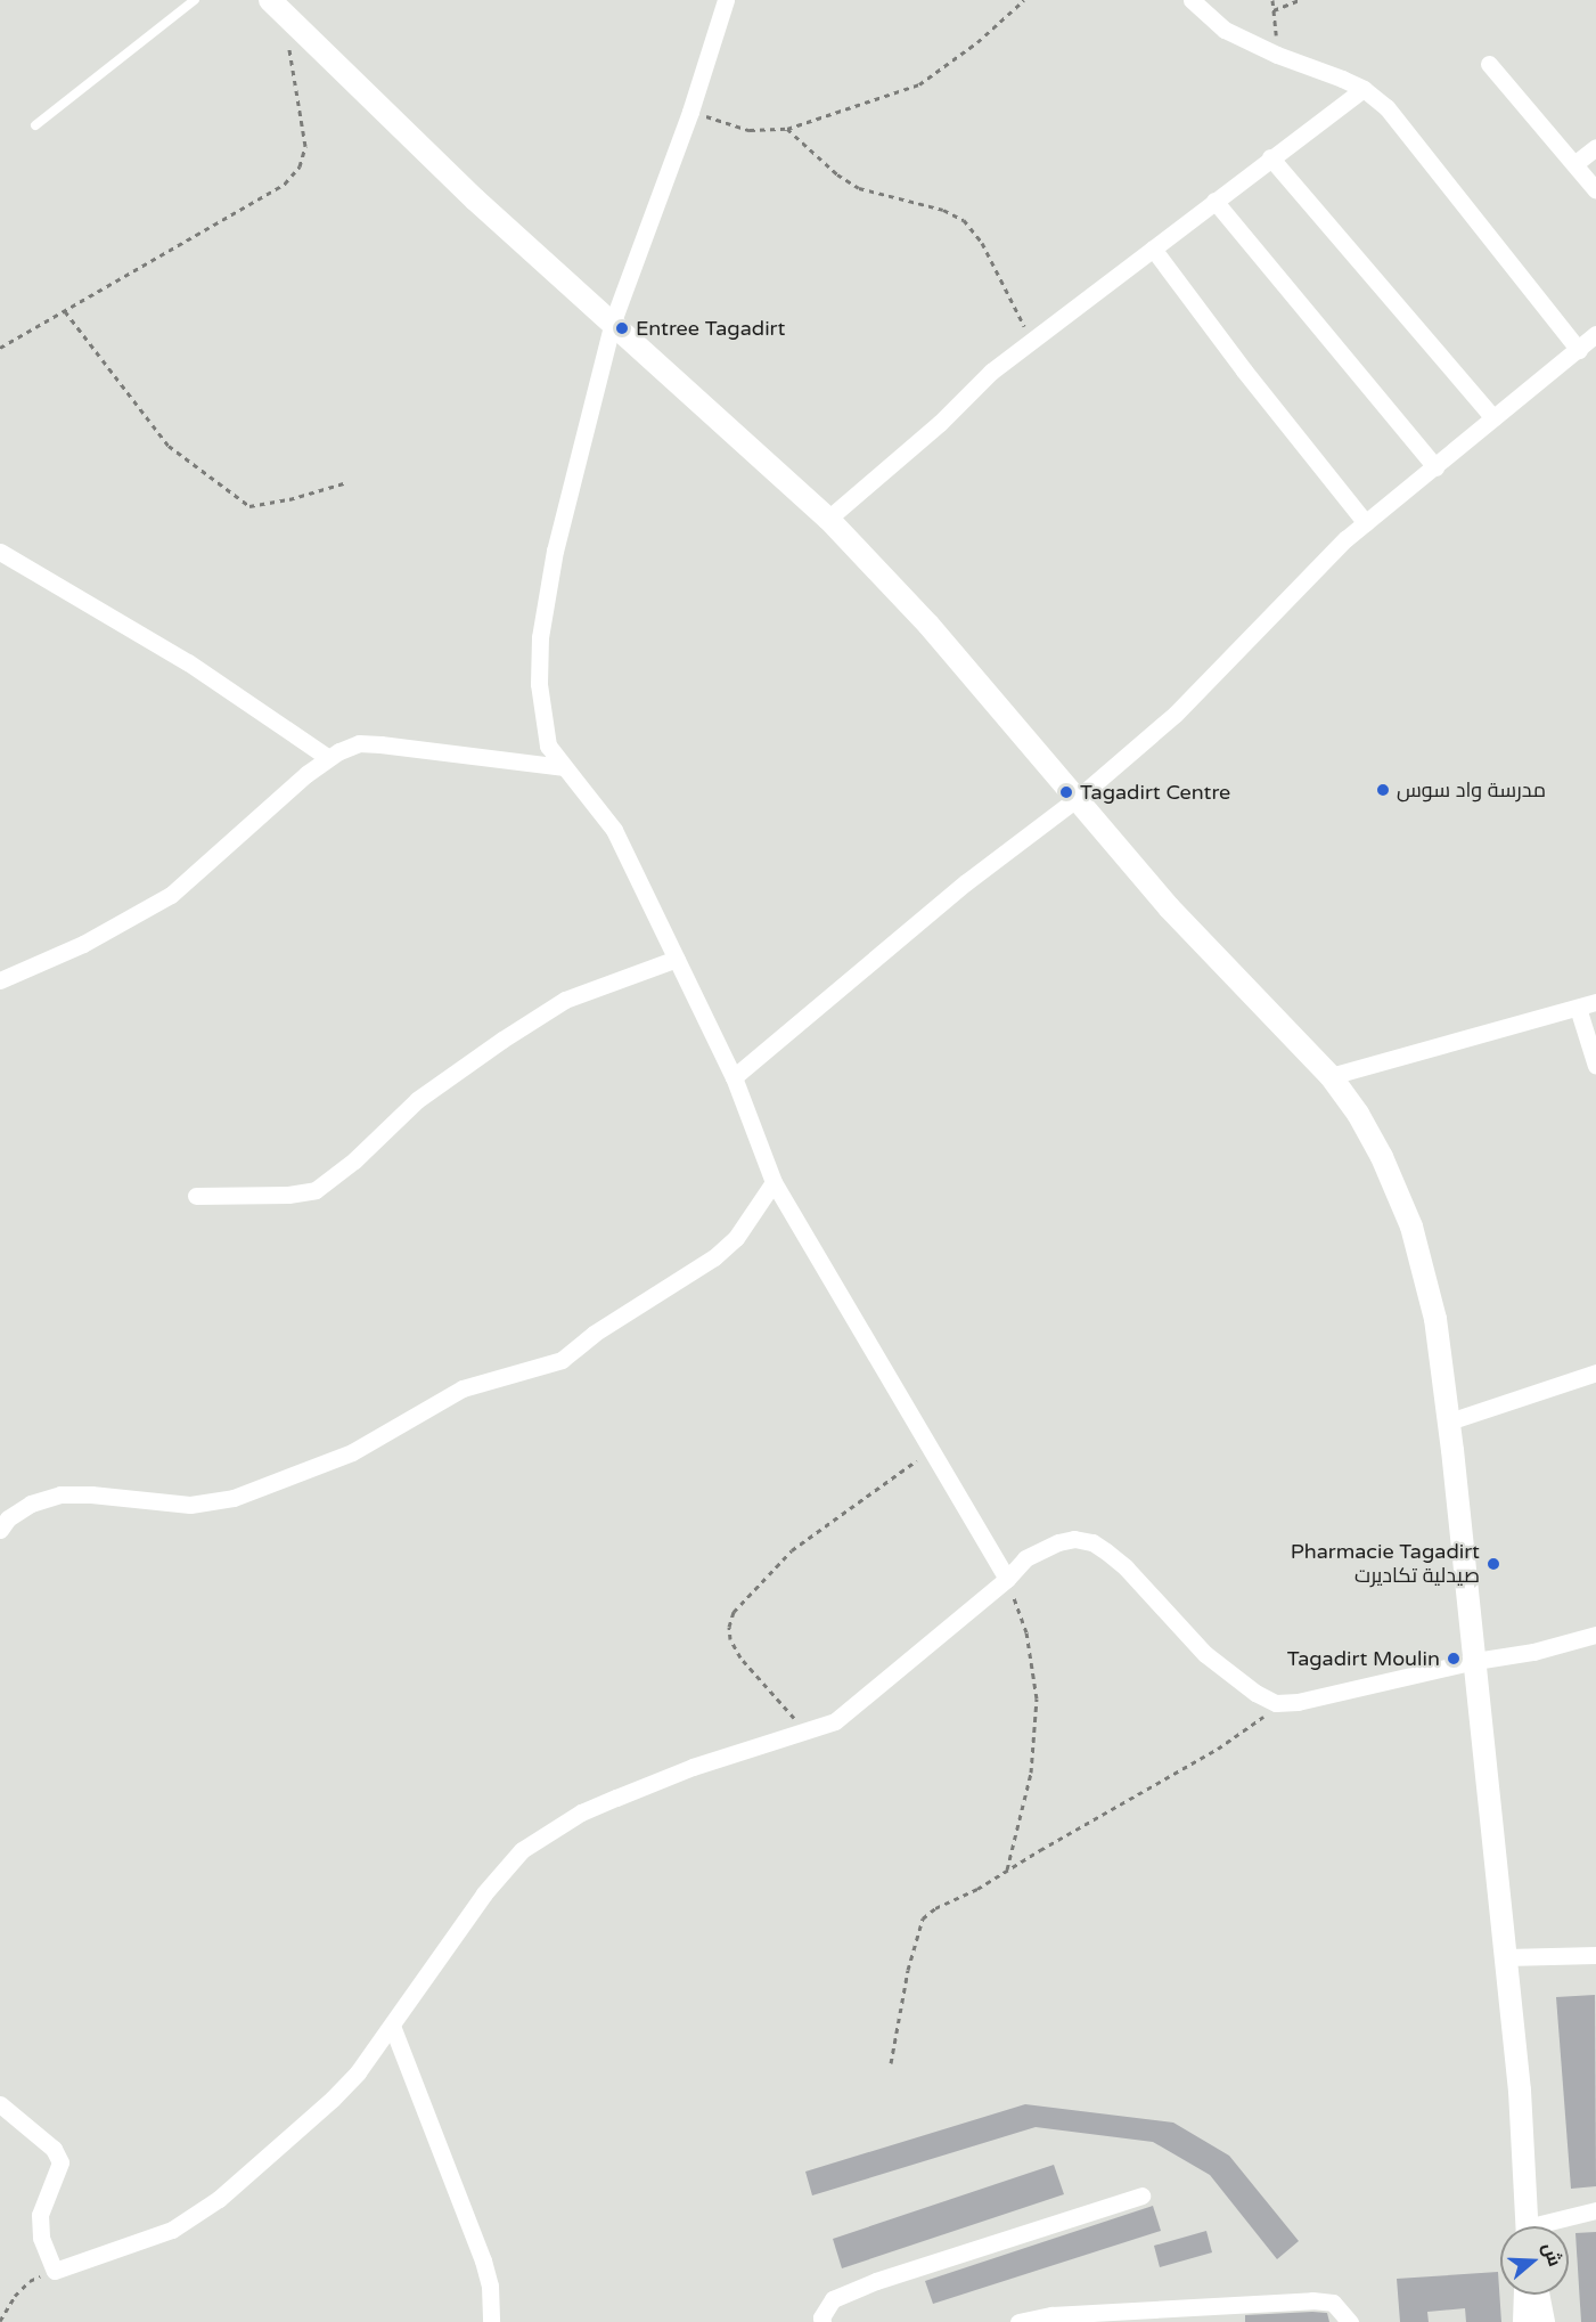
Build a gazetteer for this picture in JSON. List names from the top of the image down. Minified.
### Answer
{"places":["Entree Tagadirt","مدرسة واد سوس","Tagadirt Centre","Pharmacie Tagadirt صيدلية تكاديرت","Tagadirt Moulin"],"north":"right"}
